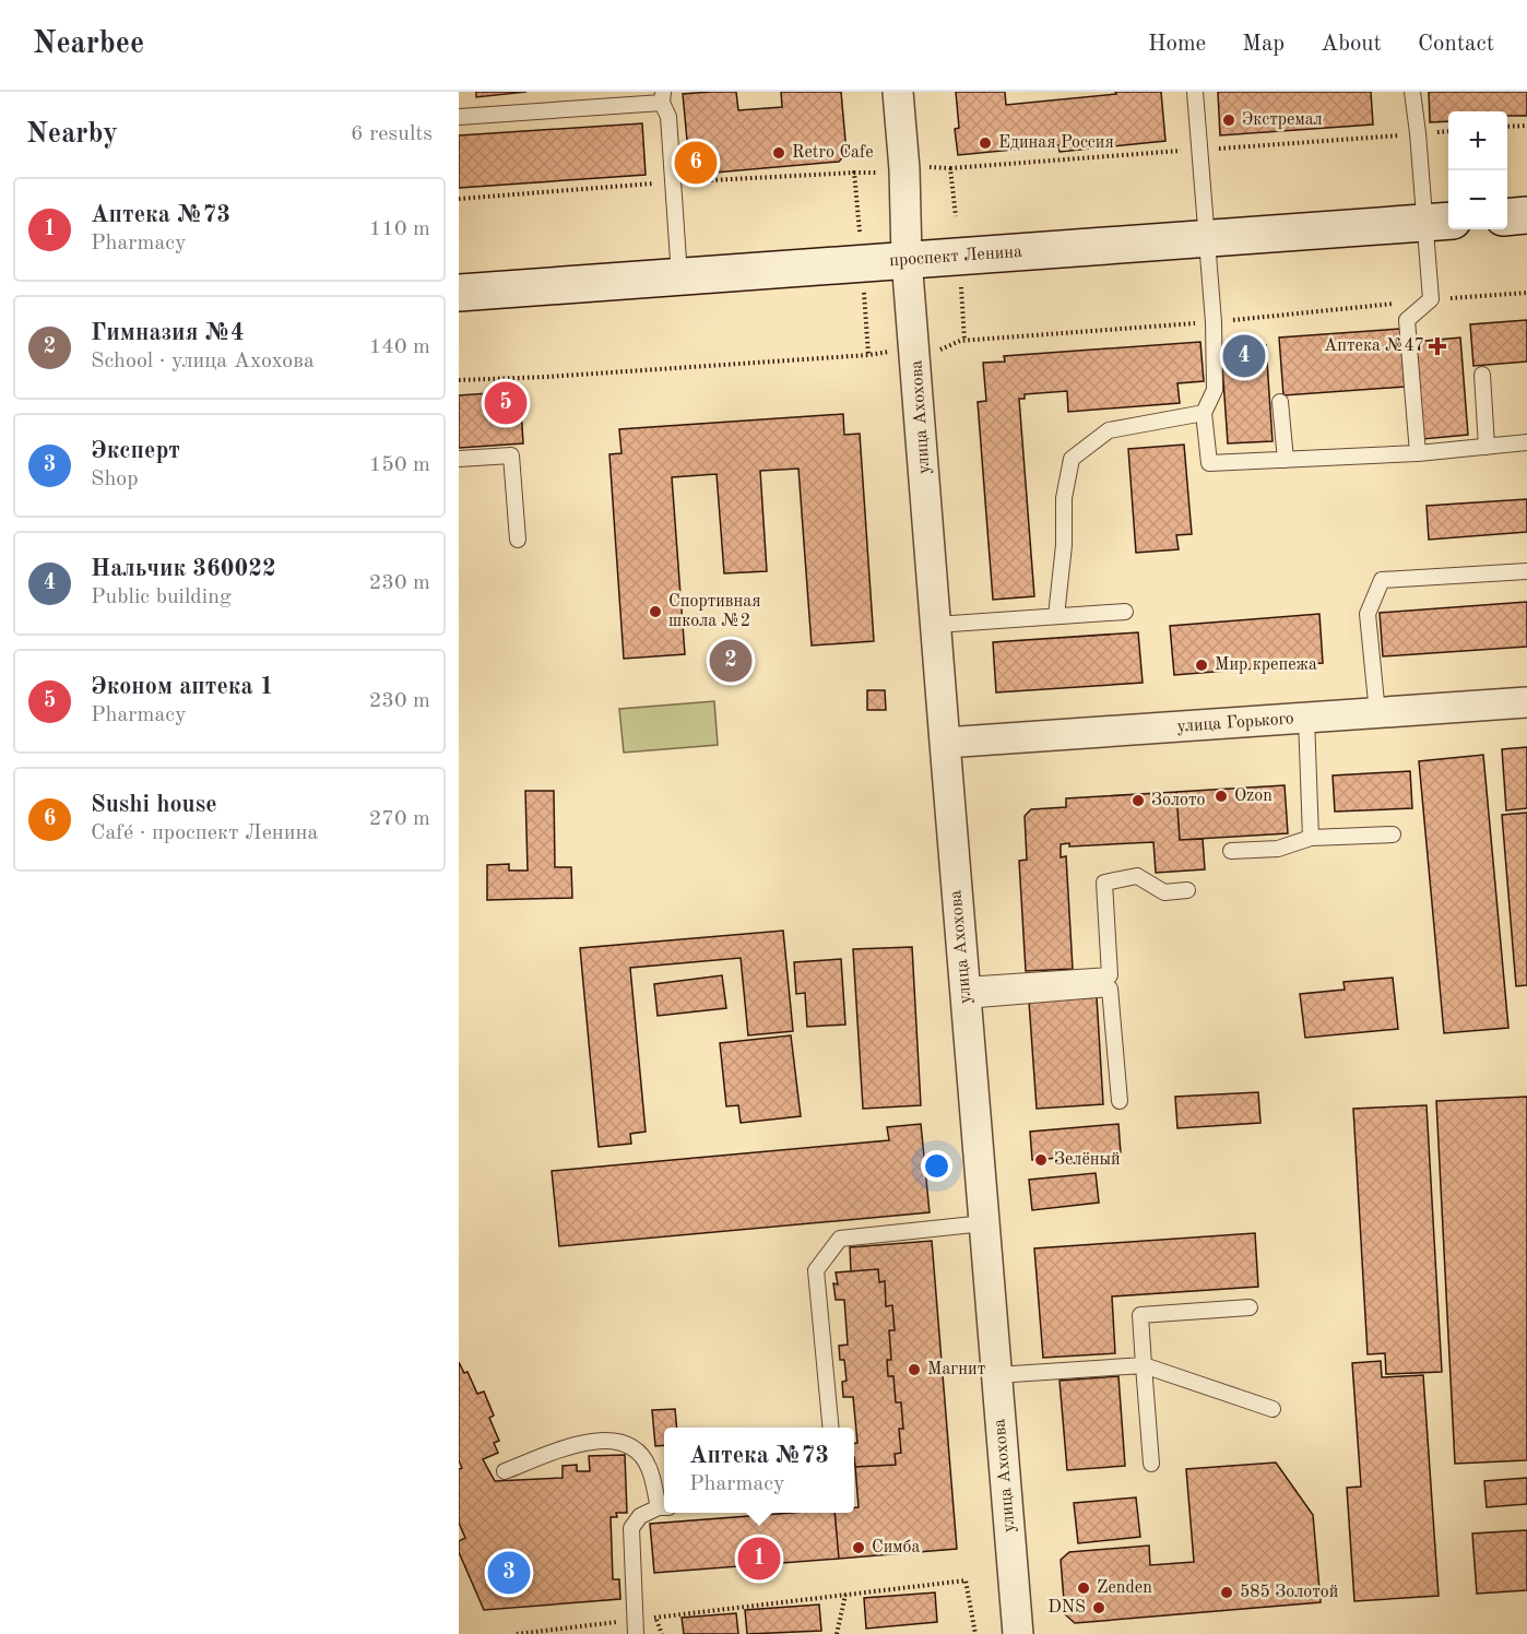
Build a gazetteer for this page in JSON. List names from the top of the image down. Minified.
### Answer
{"streets":{"main road":["проспект Ленина"],"street":["улица Ахохова","улица Горького"]},"crossings":[["проспект Ленина","улица Ахохова"],["улица Ахохова","улица Горького"]],"places":{"other":["Экстремал","Единая Россия","Retro Cafe","Спортивная школа №2","Мир крепежа","Ozon","Золото","Зелёный","Магнит","Симба","Zenden","585 Золотой","DNS"],"health":["Аптека №47"]},"page":{"header":"Nearbee","nav":["Home","Map","About","Contact"],"heading":["Nearby","6 results"],"map_buttons":["+","−"],"pins":["6","4","5","2","1","3"],"list":[{"mark":"1","name":"Аптека №73","note":"Pharmacy","value":"110 m"},{"mark":"2","name":"Гимназия №4","note":"School · улица Ахохова","value":"140 m"},{"mark":"3","name":"Эксперт","note":"Shop","value":"150 m"},{"mark":"4","name":"Нальчик 360022","note":"Public building","value":"230 m"},{"mark":"5","name":"Эконом аптека 1","note":"Pharmacy","value":"230 m"},{"mark":"6","name":"Sushi house","note":"Café · проспект Ленина","value":"270 m"}],"popup":["Аптека №73","Pharmacy"]}}
